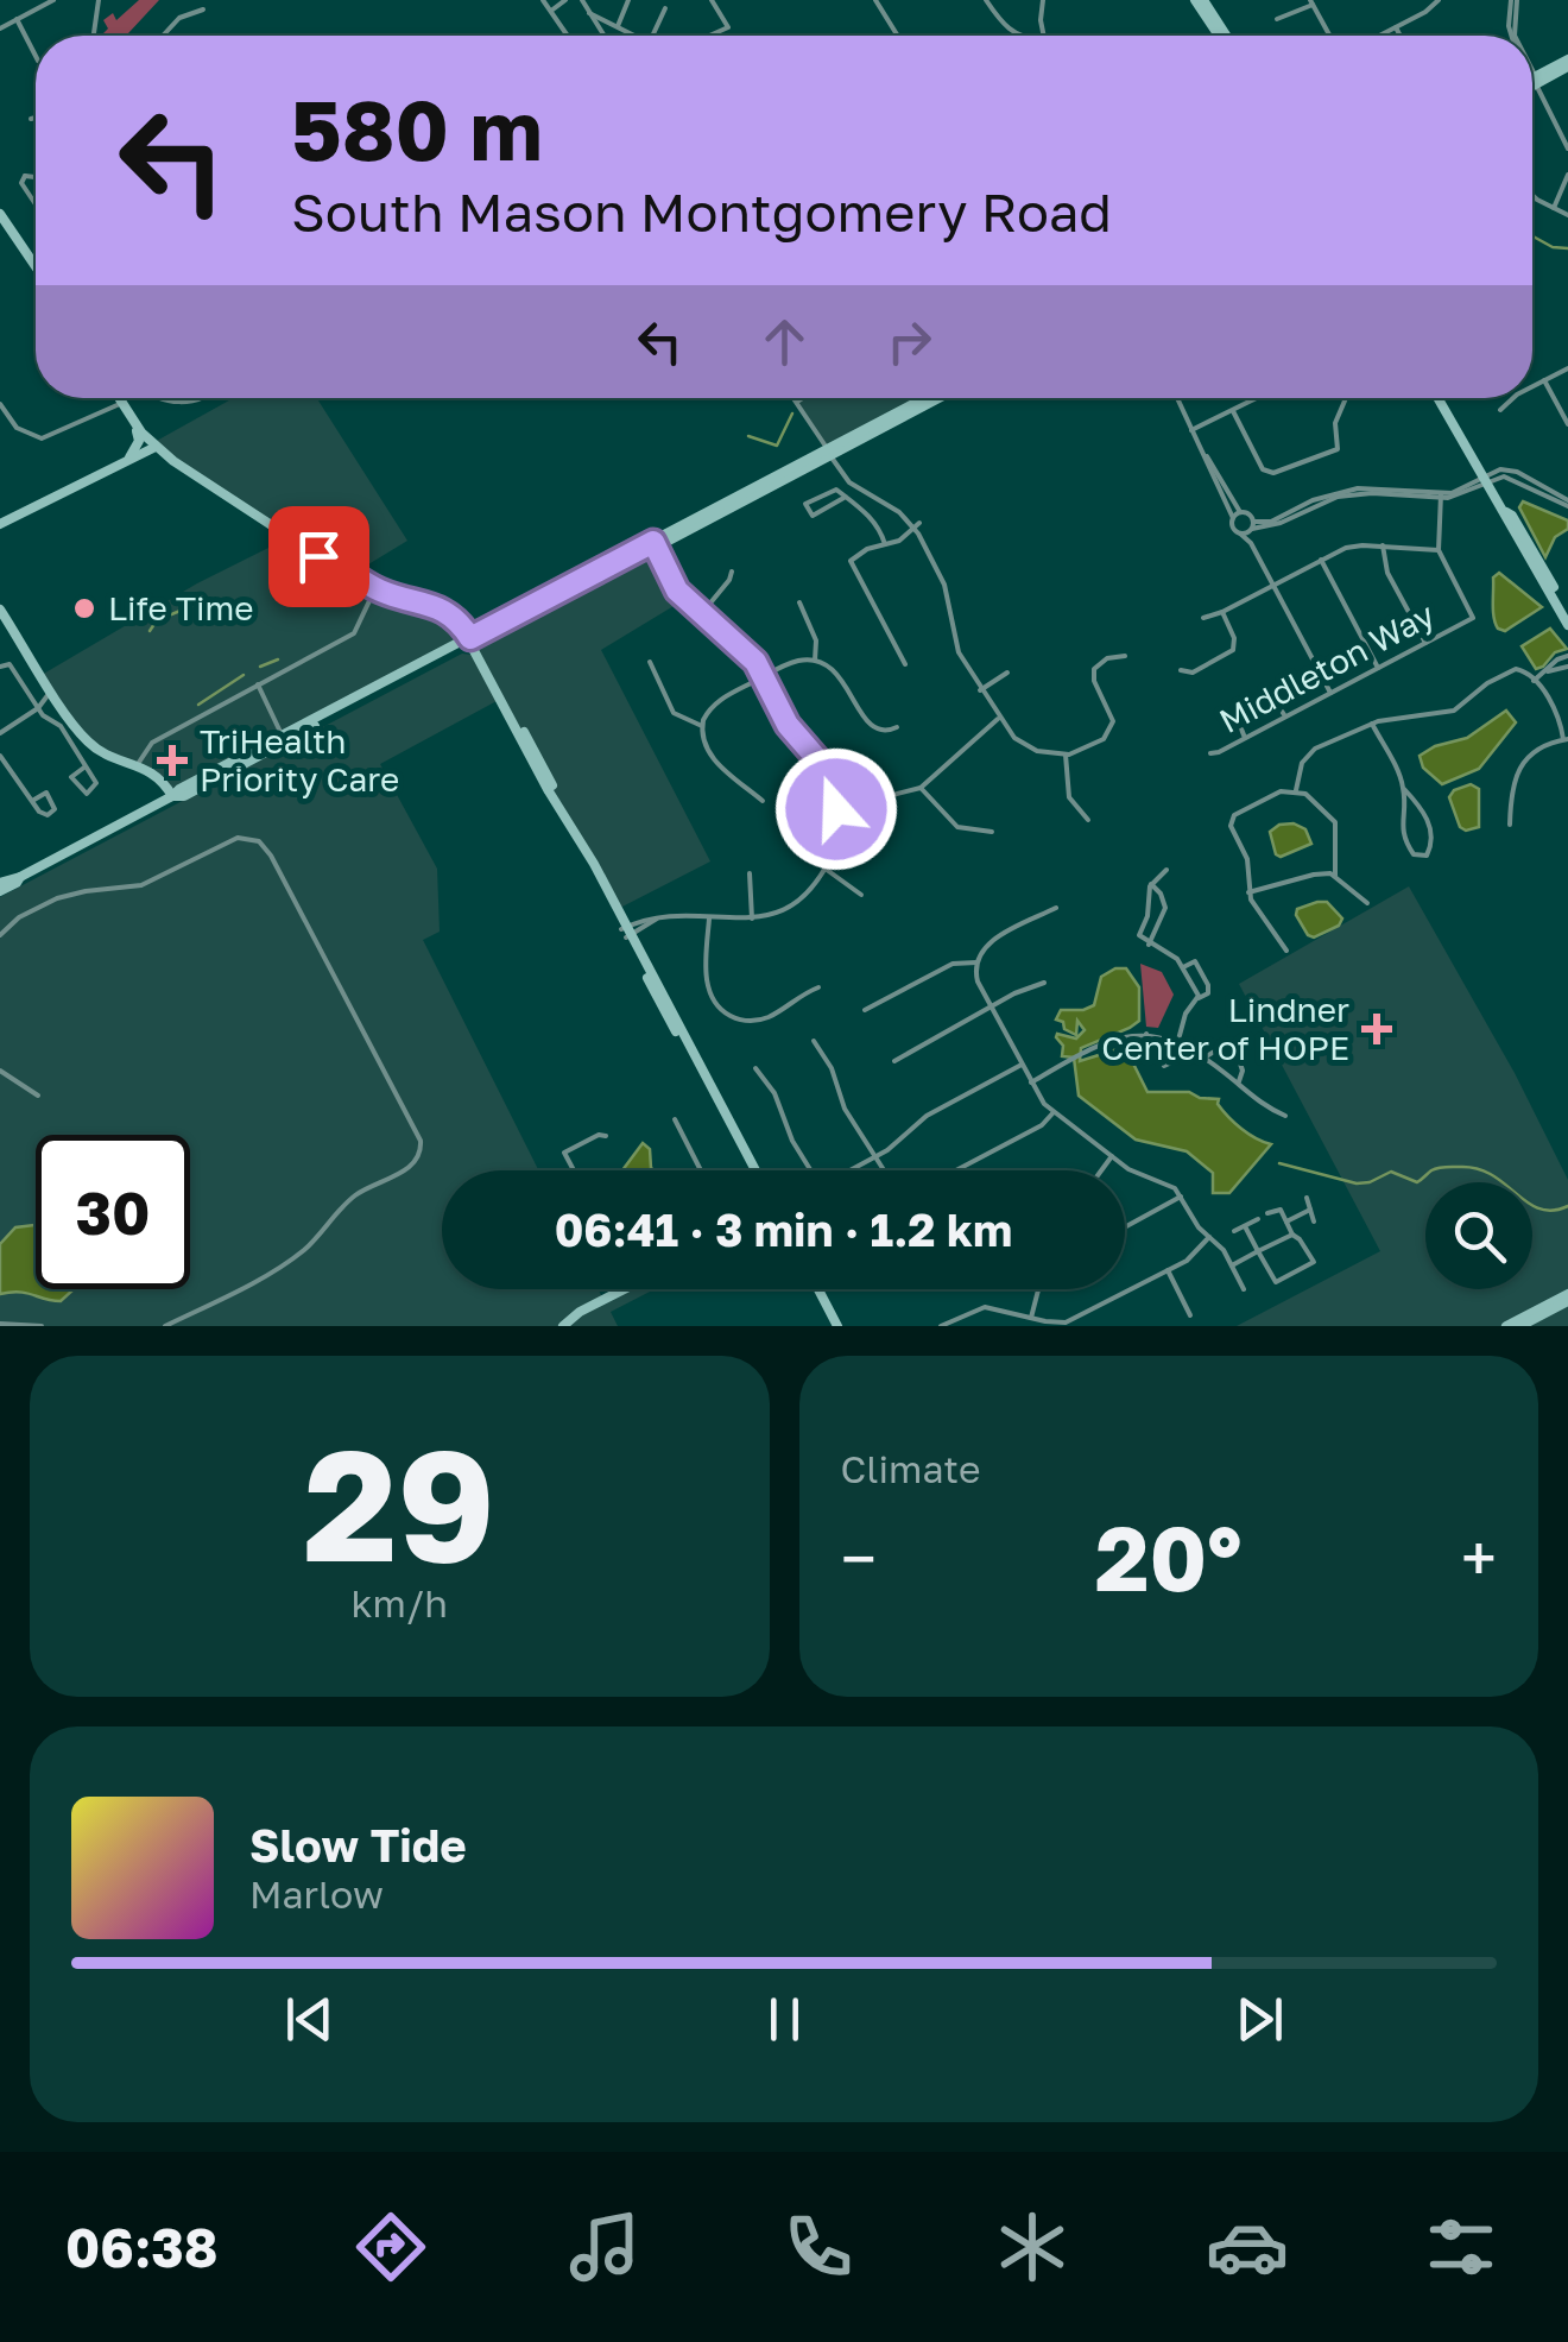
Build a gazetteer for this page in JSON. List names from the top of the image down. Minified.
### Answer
{"streets":{"street":["Middleton Way"]},"places":{"other":["Life Time"],"health":["TriHealth Priority Care","Lindner Center of HOPE"]},"page":{"turn":["580 m","South Mason Montgomery Road"],"limit":"30","trip":"06:41 · 3 min · 1.2 km","tile":[["29","km/h"],"Climate"],"heat":["−","20°","+"],"song":["Slow Tide","Marlow"],"tabs":"06:38"}}
